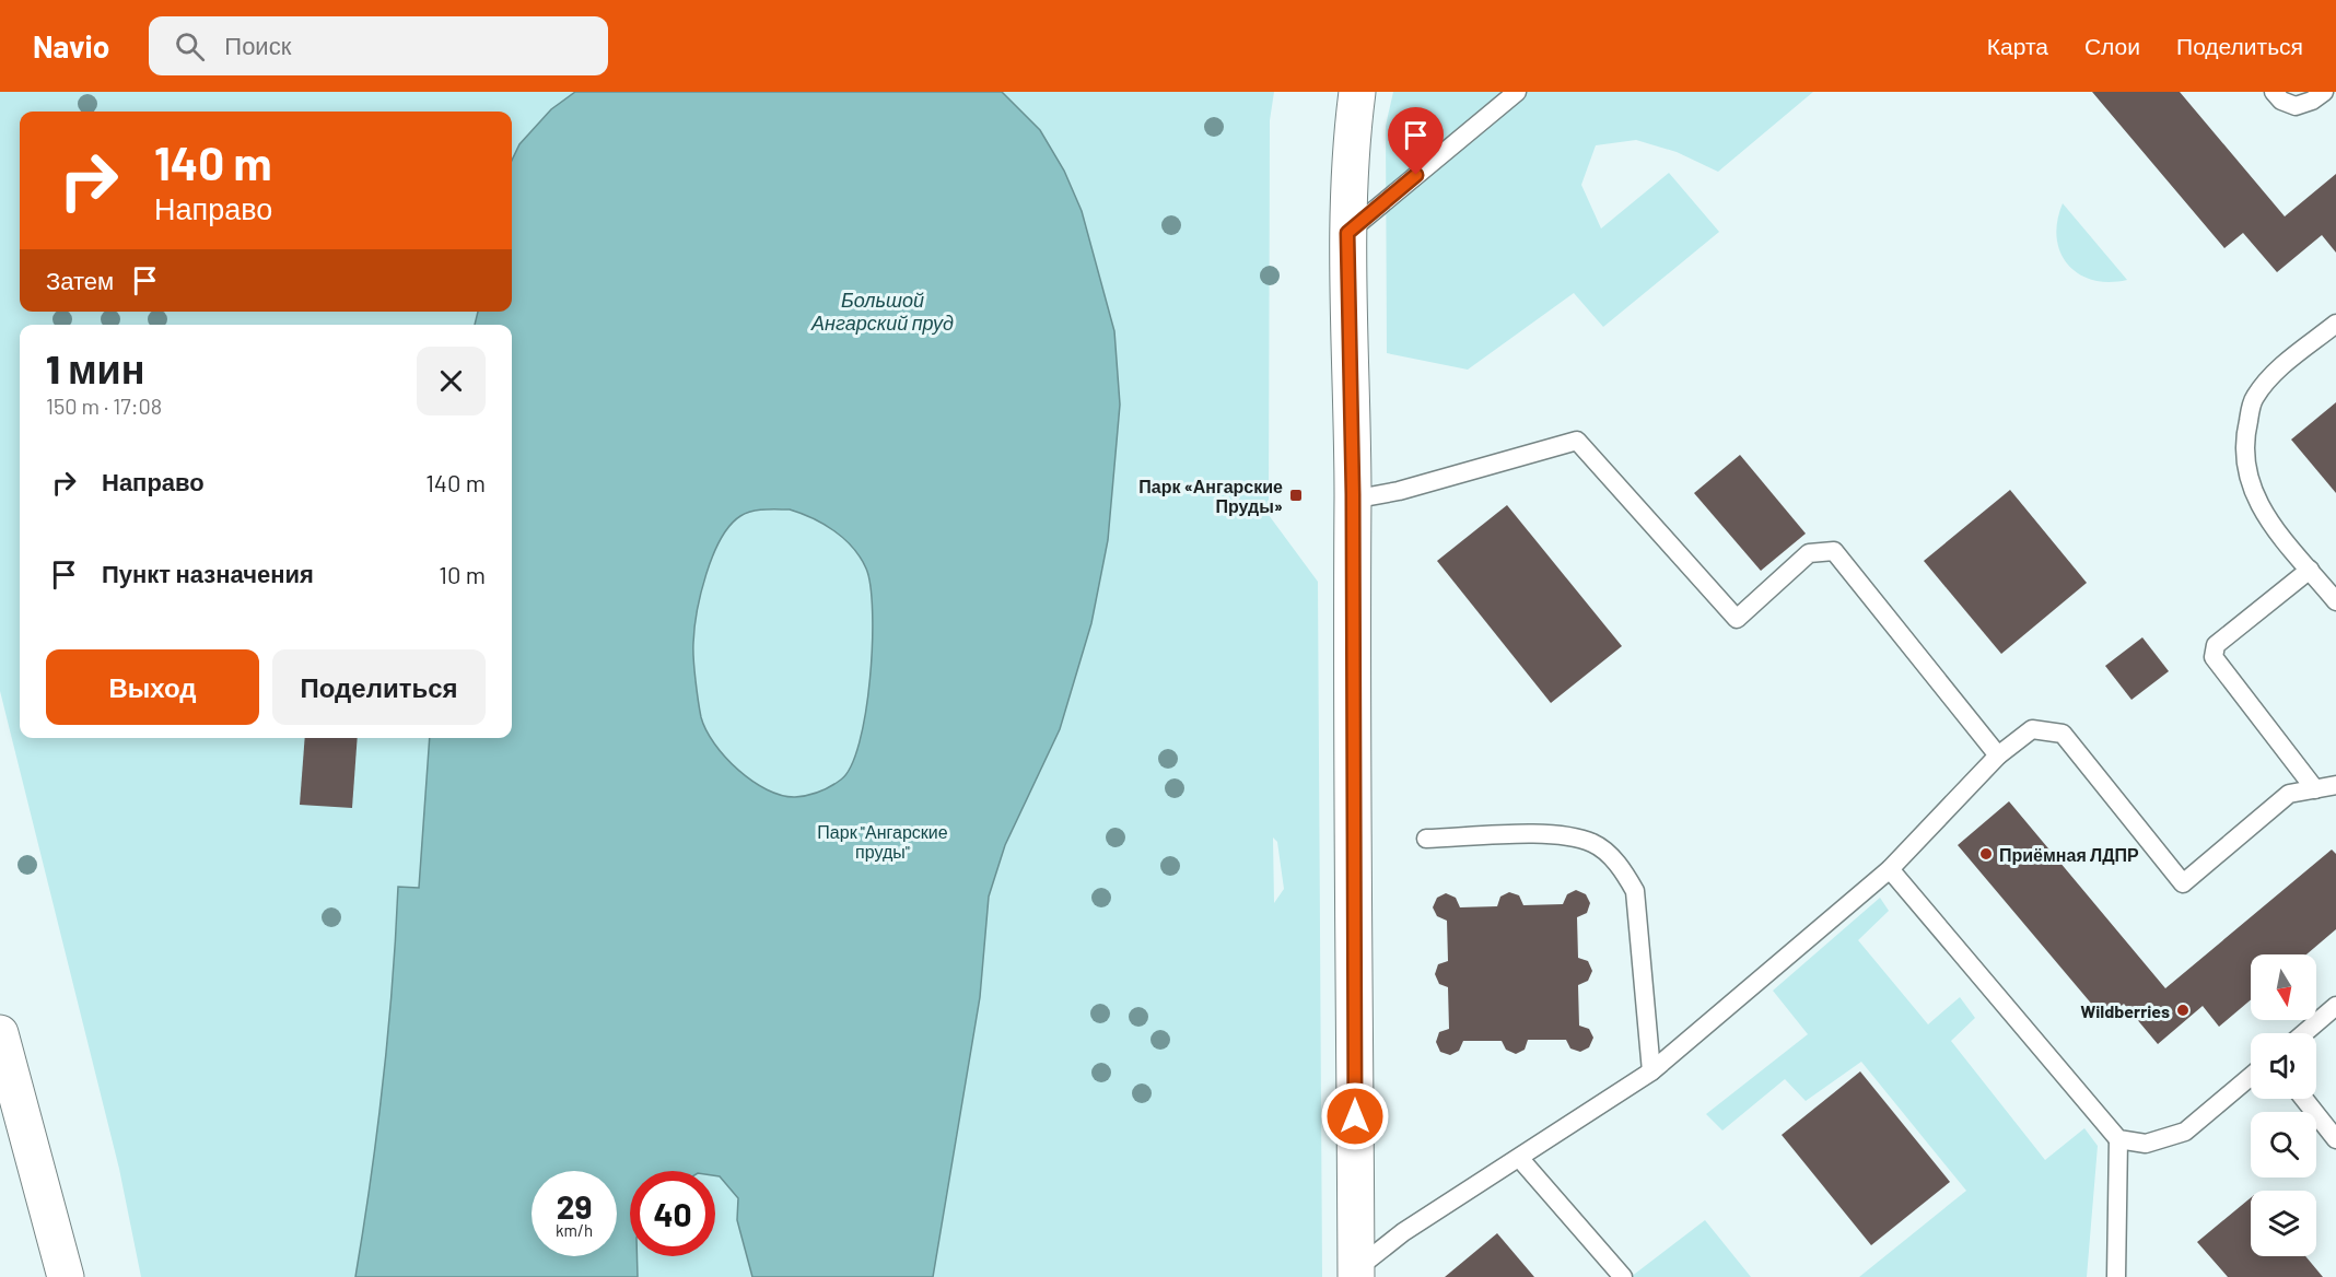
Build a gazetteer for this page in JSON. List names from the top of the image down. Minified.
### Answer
{"water":["Большой Ангарский пруд"],"parks":["Парк \"Ангарские пруды\""],"places":{"transit":["Парк «Ангарские Пруды»"],"other":["Приёмная ЛДПР","Wildberries"]},"north":"bottom","page":{"header":"Navio","search":"Поиск","nav":["Карта","Слои","Поделиться"],"turn":["140 m","Направо"],"then":"Затем","heading":["1 мин","150 m · 17:08"],"list":[{"name":"Направо","value":"140 m"},{"name":"Пункт назначения","value":"10 m"}],"buttons":["Выход","Поделиться"],"speed":"29 km/h","limit":"40"}}
